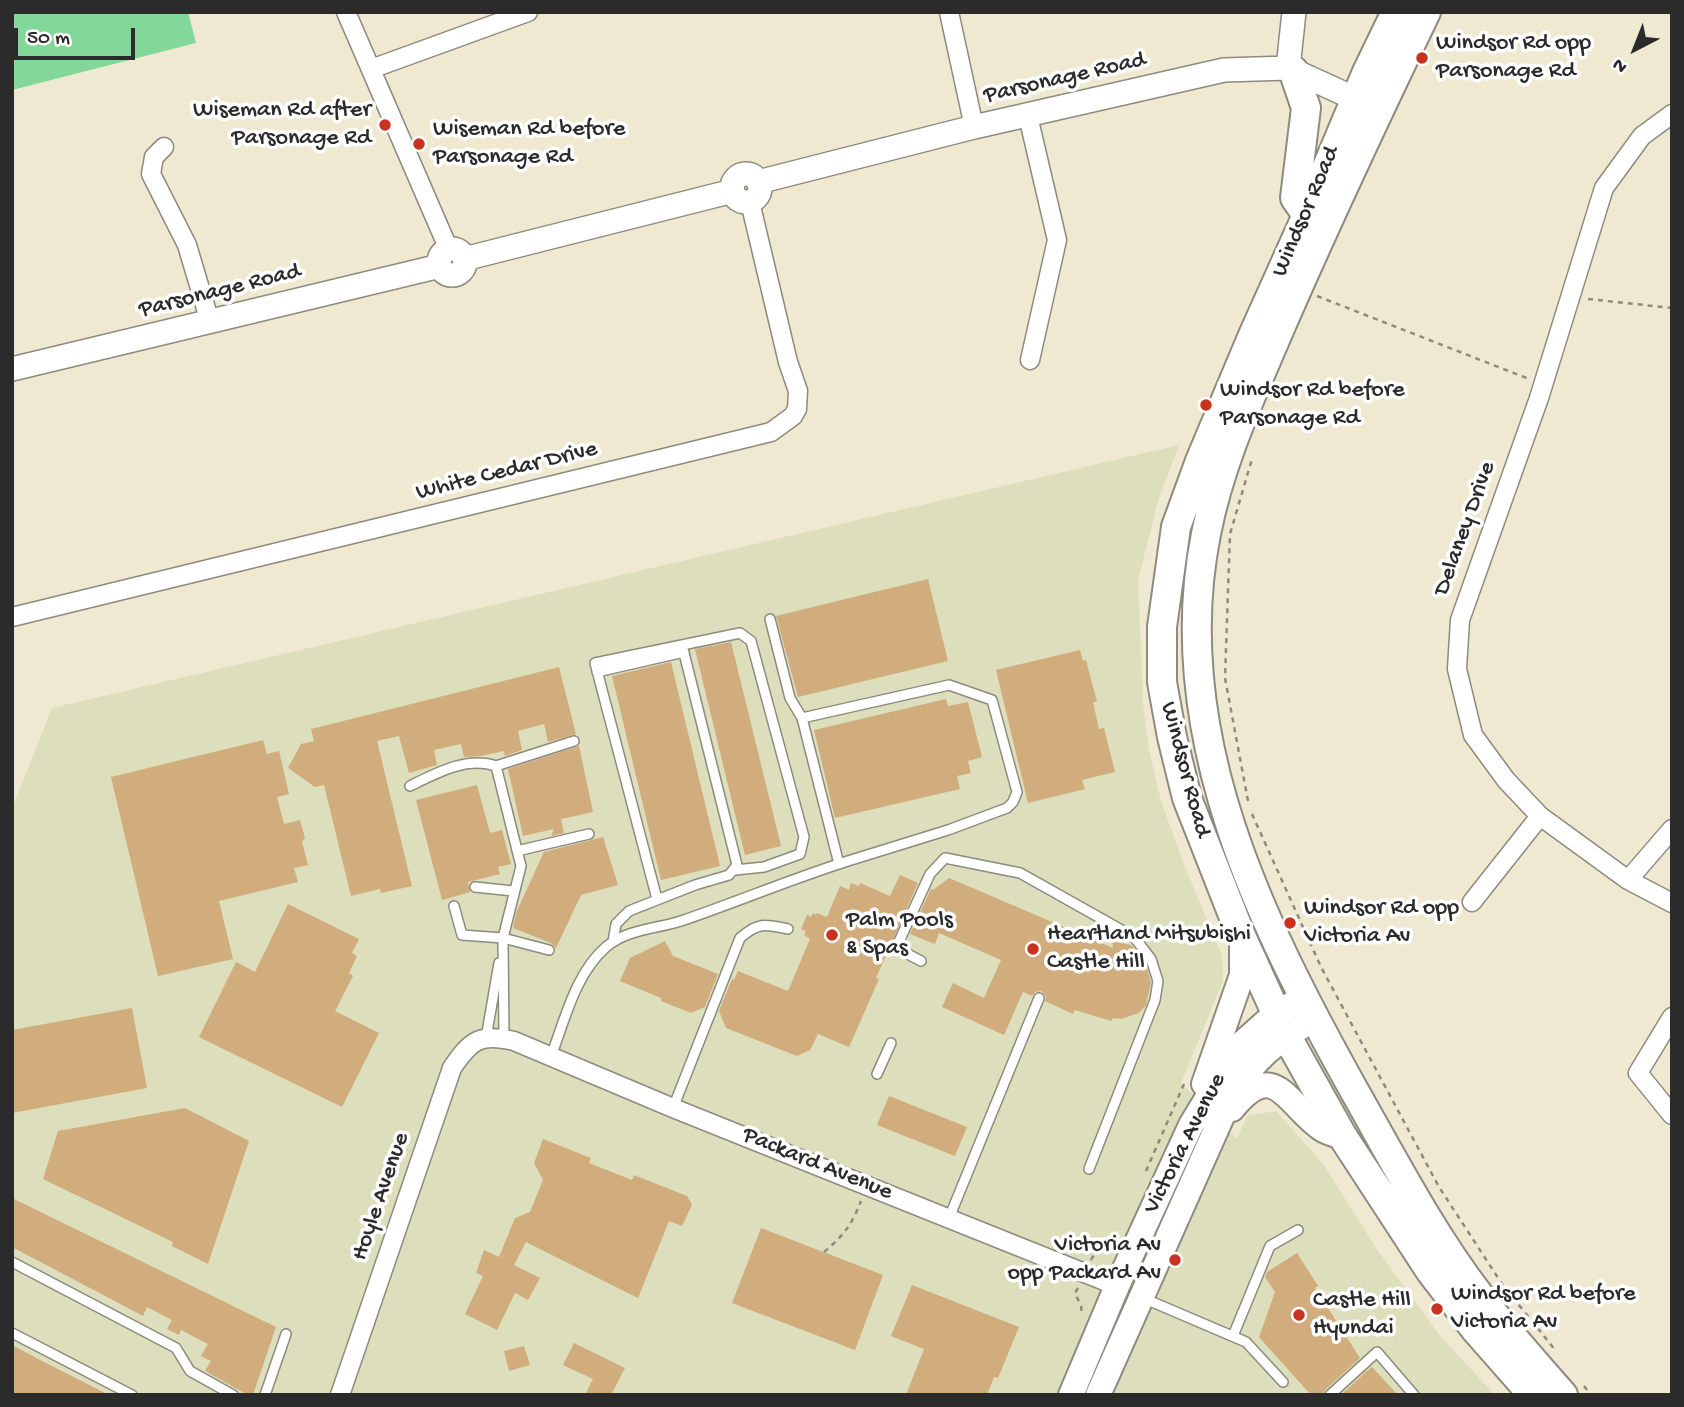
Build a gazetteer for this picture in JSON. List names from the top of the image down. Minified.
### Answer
{"streets":{"main road":["Windsor Road","Victoria Avenue","Packard Avenue"],"street":["Parsonage Road","White Cedar Drive","Delaney Drive","Hoyle Avenue"]},"crossings":[["Parsonage Road","Windsor Road"],["Parsonage Road","White Cedar Drive"],["Windsor Road","Victoria Avenue"],["Victoria Avenue","Packard Avenue"],["Packard Avenue","Hoyle Avenue"]],"places":["Windsor Rd opp Parsonage Rd","Wiseman Rd after Parsonage Rd","Wiseman Rd before Parsonage Rd","Windsor Rd before Parsonage Rd","Windsor Rd opp Victoria Av","Palm Pools & Spas","Heartland Mitsubishi Castle Hill","Victoria Av opp Packard Av","Windsor Rd before Victoria Av","Castle Hill Hyundai"],"scale_bar":"50 m","north":"bottom left"}
